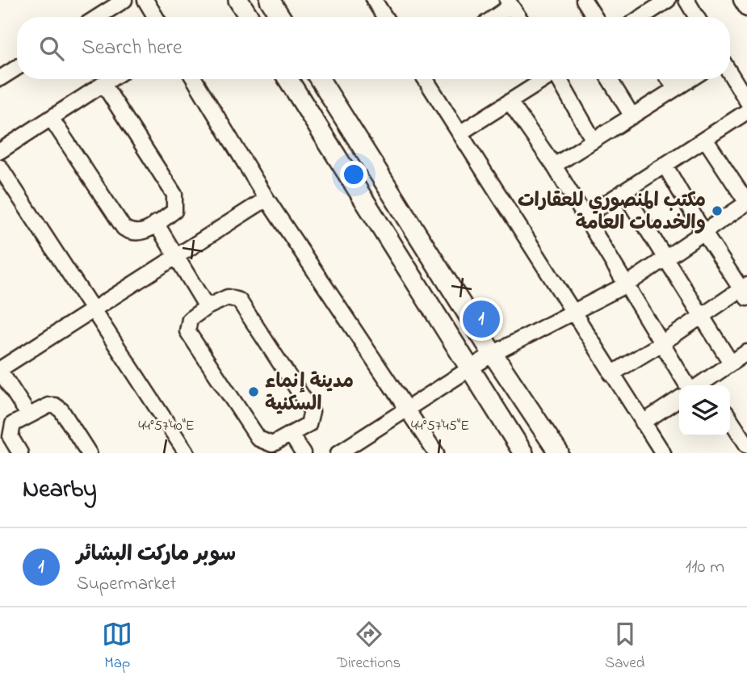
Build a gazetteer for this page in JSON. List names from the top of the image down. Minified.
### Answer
{"places":["مكتب المنصوري للعقارات والخدمات العامة","مدينة إنماء السكنية"],"page":{"search":"Search here","pins":"1","heading":"Nearby","list":[{"mark":"1","name":"سوبر ماركت البشائر","note":"Supermarket","value":"110 m"}],"nav":["Map","Directions","Saved"]},"coordinates":["44°57'40\"E","44°57'45\"E"]}
